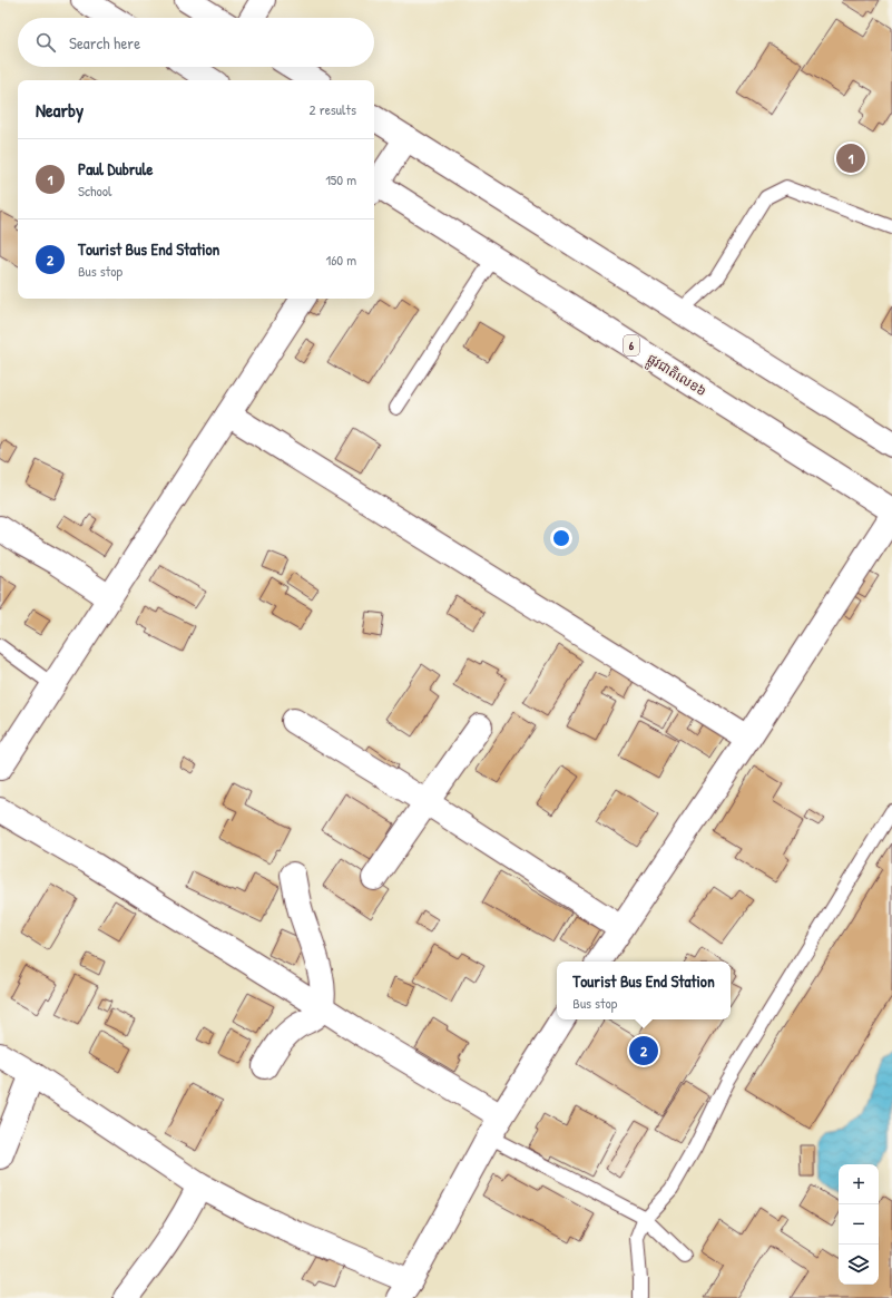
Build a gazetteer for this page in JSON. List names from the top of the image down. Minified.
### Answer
{"streets":{"main road":["6","ផ្លូវជាតិលេខ៦"]},"page":{"search":"Search here","heading":["Nearby","2 results"],"list":[{"mark":"1","name":"Paul Dubrule","note":"School","value":"150 m"},{"mark":"2","name":"Tourist Bus End Station","note":"Bus stop","value":"160 m"}],"pins":["1","2"],"popup":["Tourist Bus End Station","Bus stop"],"map_buttons":["+","−"]}}
